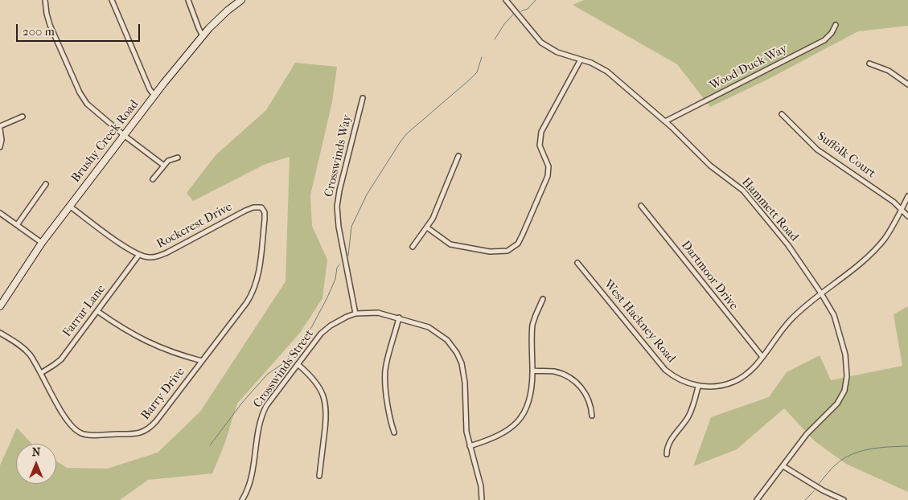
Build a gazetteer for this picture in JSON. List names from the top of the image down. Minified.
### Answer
{"streets":{"main road":["Brushy Creek Road"],"street":["Wood Duck Way","Suffolk Court","Crosswinds Way","Hammett Road","Rockcrest Drive","Dartmoor Drive","Farrar Lane","West Hackney Road","Crosswinds Street","Barry Drive"]},"crossings":[["Wood Duck Way","Hammett Road"],["Suffolk Court","West Hackney Road"],["Crosswinds Way","Crosswinds Street"],["Hammett Road","West Hackney Road"],["Rockcrest Drive","Farrar Lane"],["Rockcrest Drive","Barry Drive"],["Dartmoor Drive","West Hackney Road"],["Farrar Lane","Barry Drive"]],"scale_bar":"200 m","north":"top"}
